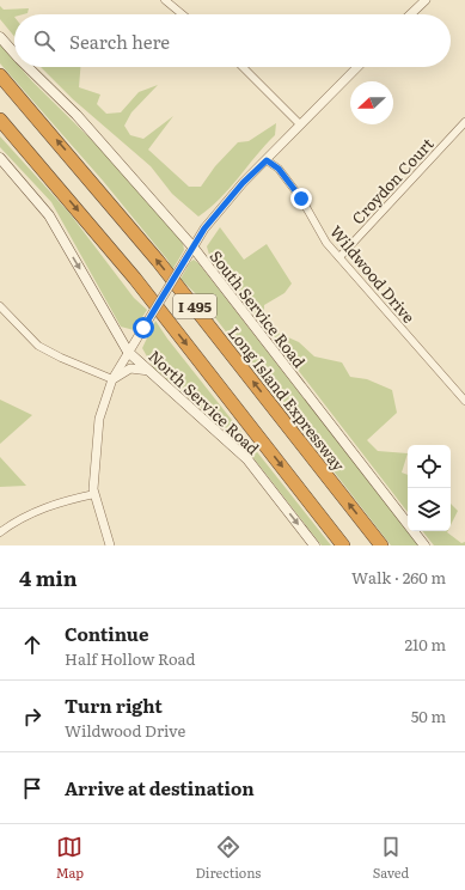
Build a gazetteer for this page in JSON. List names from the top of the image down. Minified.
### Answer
{"streets":{"highway":["I 495","Long Island Expressway"],"main road":["South Service Road","North Service Road"],"street":["Croydon Court","Wildwood Drive"]},"crossings":[["Croydon Court","Wildwood Drive"]],"one_way":["North Service Road"],"north":"left","page":{"search":"Search here","heading":["4 min","Walk · 260 m"],"list":[["Continue","Half Hollow Road","210 m"],["Turn right","Wildwood Drive","50 m"],"Arrive at destination"],"nav":["Map","Directions","Saved"]}}
